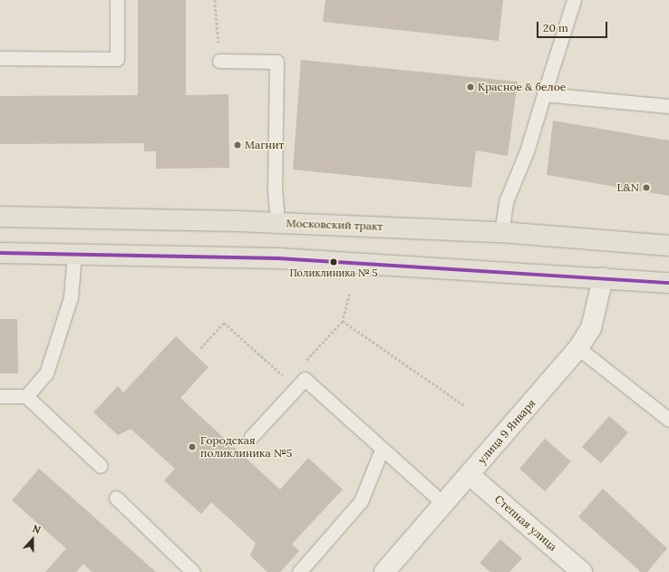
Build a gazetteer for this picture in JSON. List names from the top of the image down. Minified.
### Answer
{"streets":{"main road":["Московский тракт"],"street":["улица 9 Января","Степная улица"]},"crossings":[["улица 9 Января","Степная улица"]],"places":["Красное & белое","Магнит","L&N","Поликлиника № 5","Городская поликлиника №5"],"scale_bar":"20 m","north":"top"}
